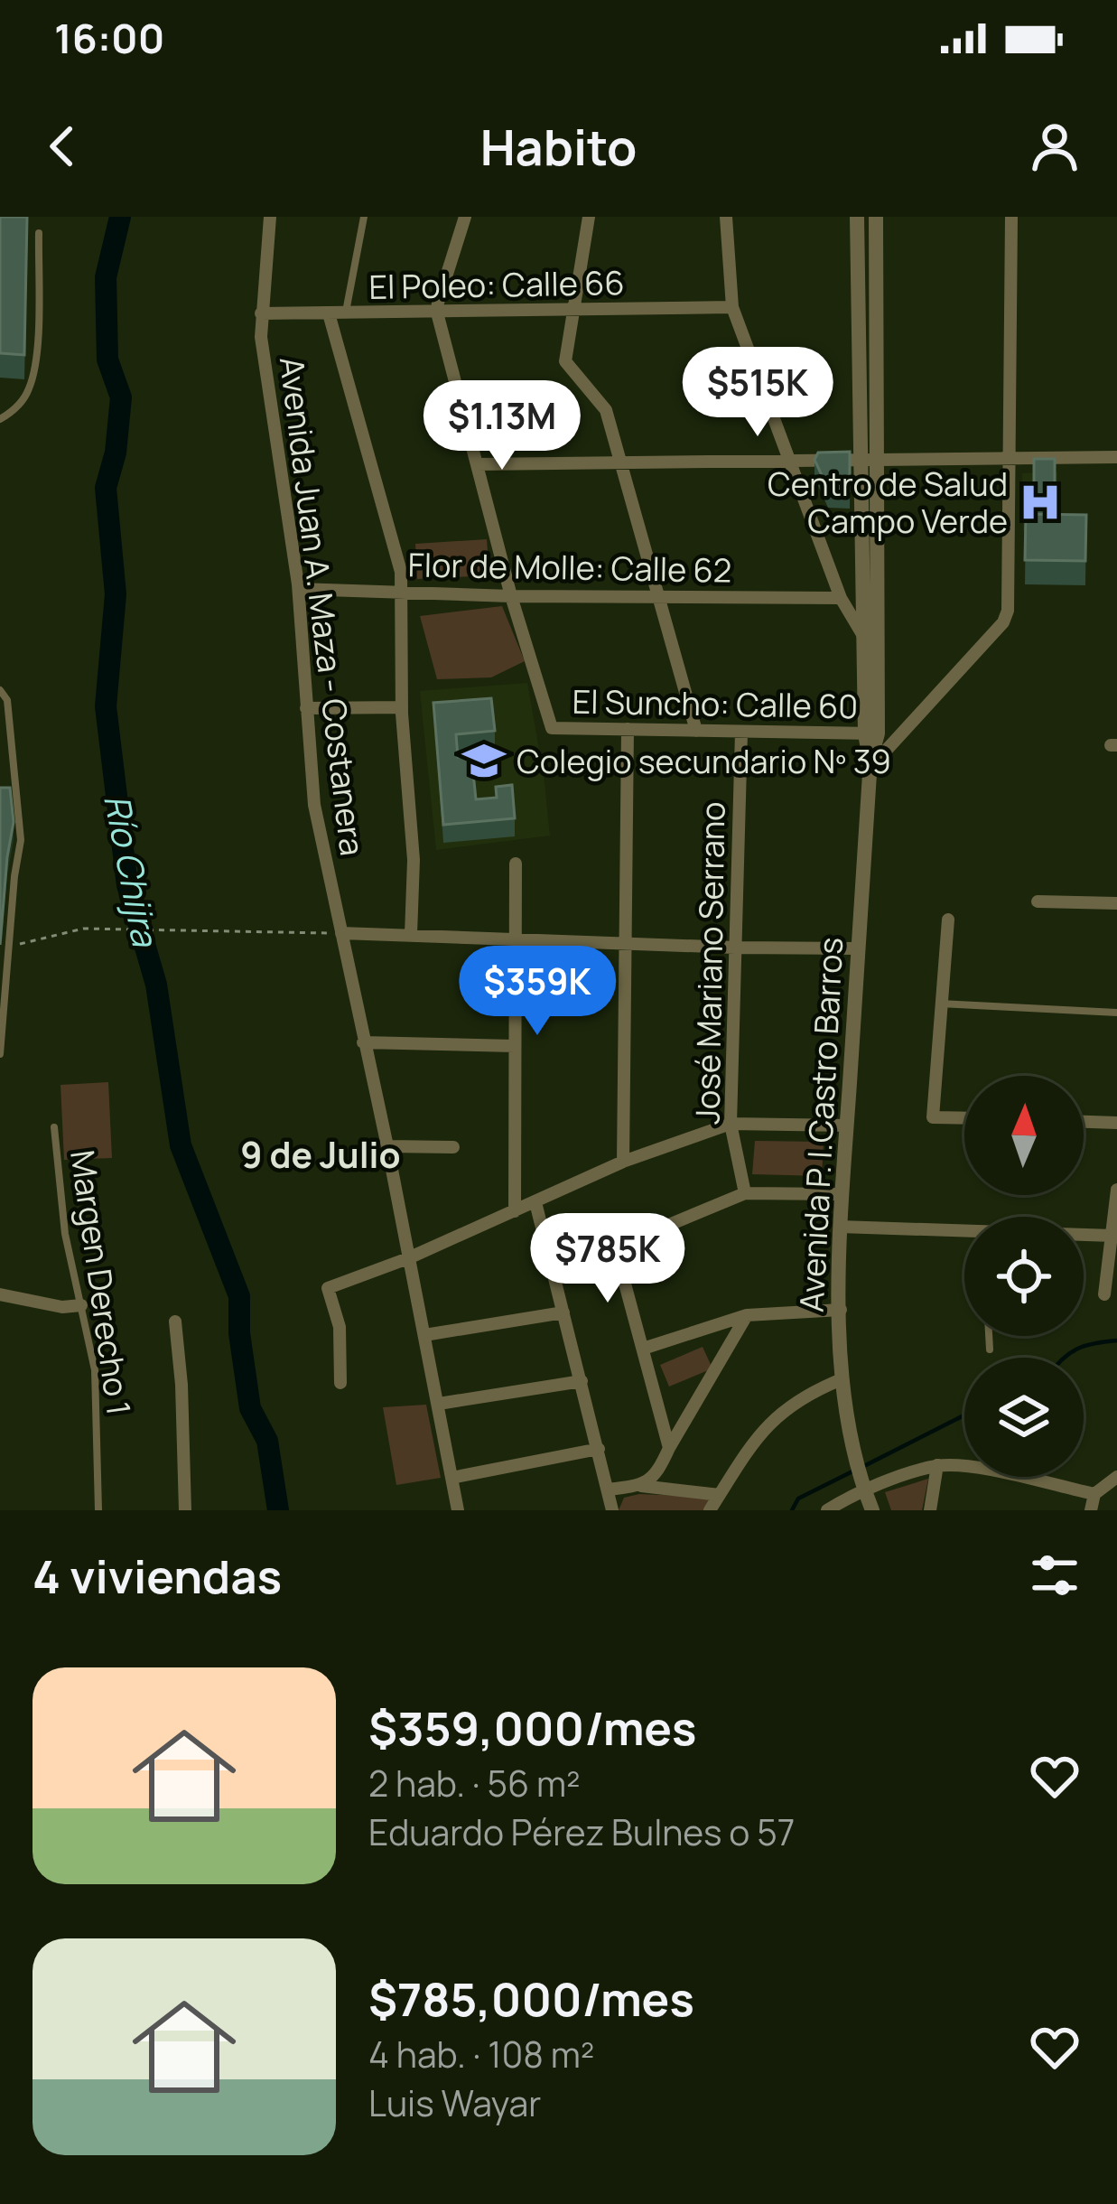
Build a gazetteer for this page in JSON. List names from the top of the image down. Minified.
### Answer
{"streets":{"street":["El Poleo: Calle 66","Flor de Molle: Calle 62","Avenida Juan A. Maza - Costanera","El Suncho: Calle 60","José Mariano Serrano","Avenida P. I.Castro Barros"],"lane":["Margen Derecho 1"]},"crossings":[["El Poleo: Calle 66","Avenida Juan A. Maza - Costanera"],["Flor de Molle: Calle 62","Avenida Juan A. Maza - Costanera"],["Flor de Molle: Calle 62","El Suncho: Calle 60"],["El Suncho: Calle 60","José Mariano Serrano"],["El Suncho: Calle 60","Avenida P. I.Castro Barros"]],"districts":["9 de Julio"],"water":["Río Chijra"],"places":{"hospital":["Centro de Salud Campo Verde"],"school or university":["Colegio secundario Nº 39"]},"north":"top","page":{"status":"16:00","header":"Habito","price":["$515K","$1.13M","$359K","$785K"],"heading":"4 viviendas","list":[{"name":"$359,000/mes","note":"2 hab. · 56 m² · Eduardo Pérez Bulnes o 57"},{"name":"$785,000/mes","note":"4 hab. · 108 m² · Luis Wayar"}]}}
